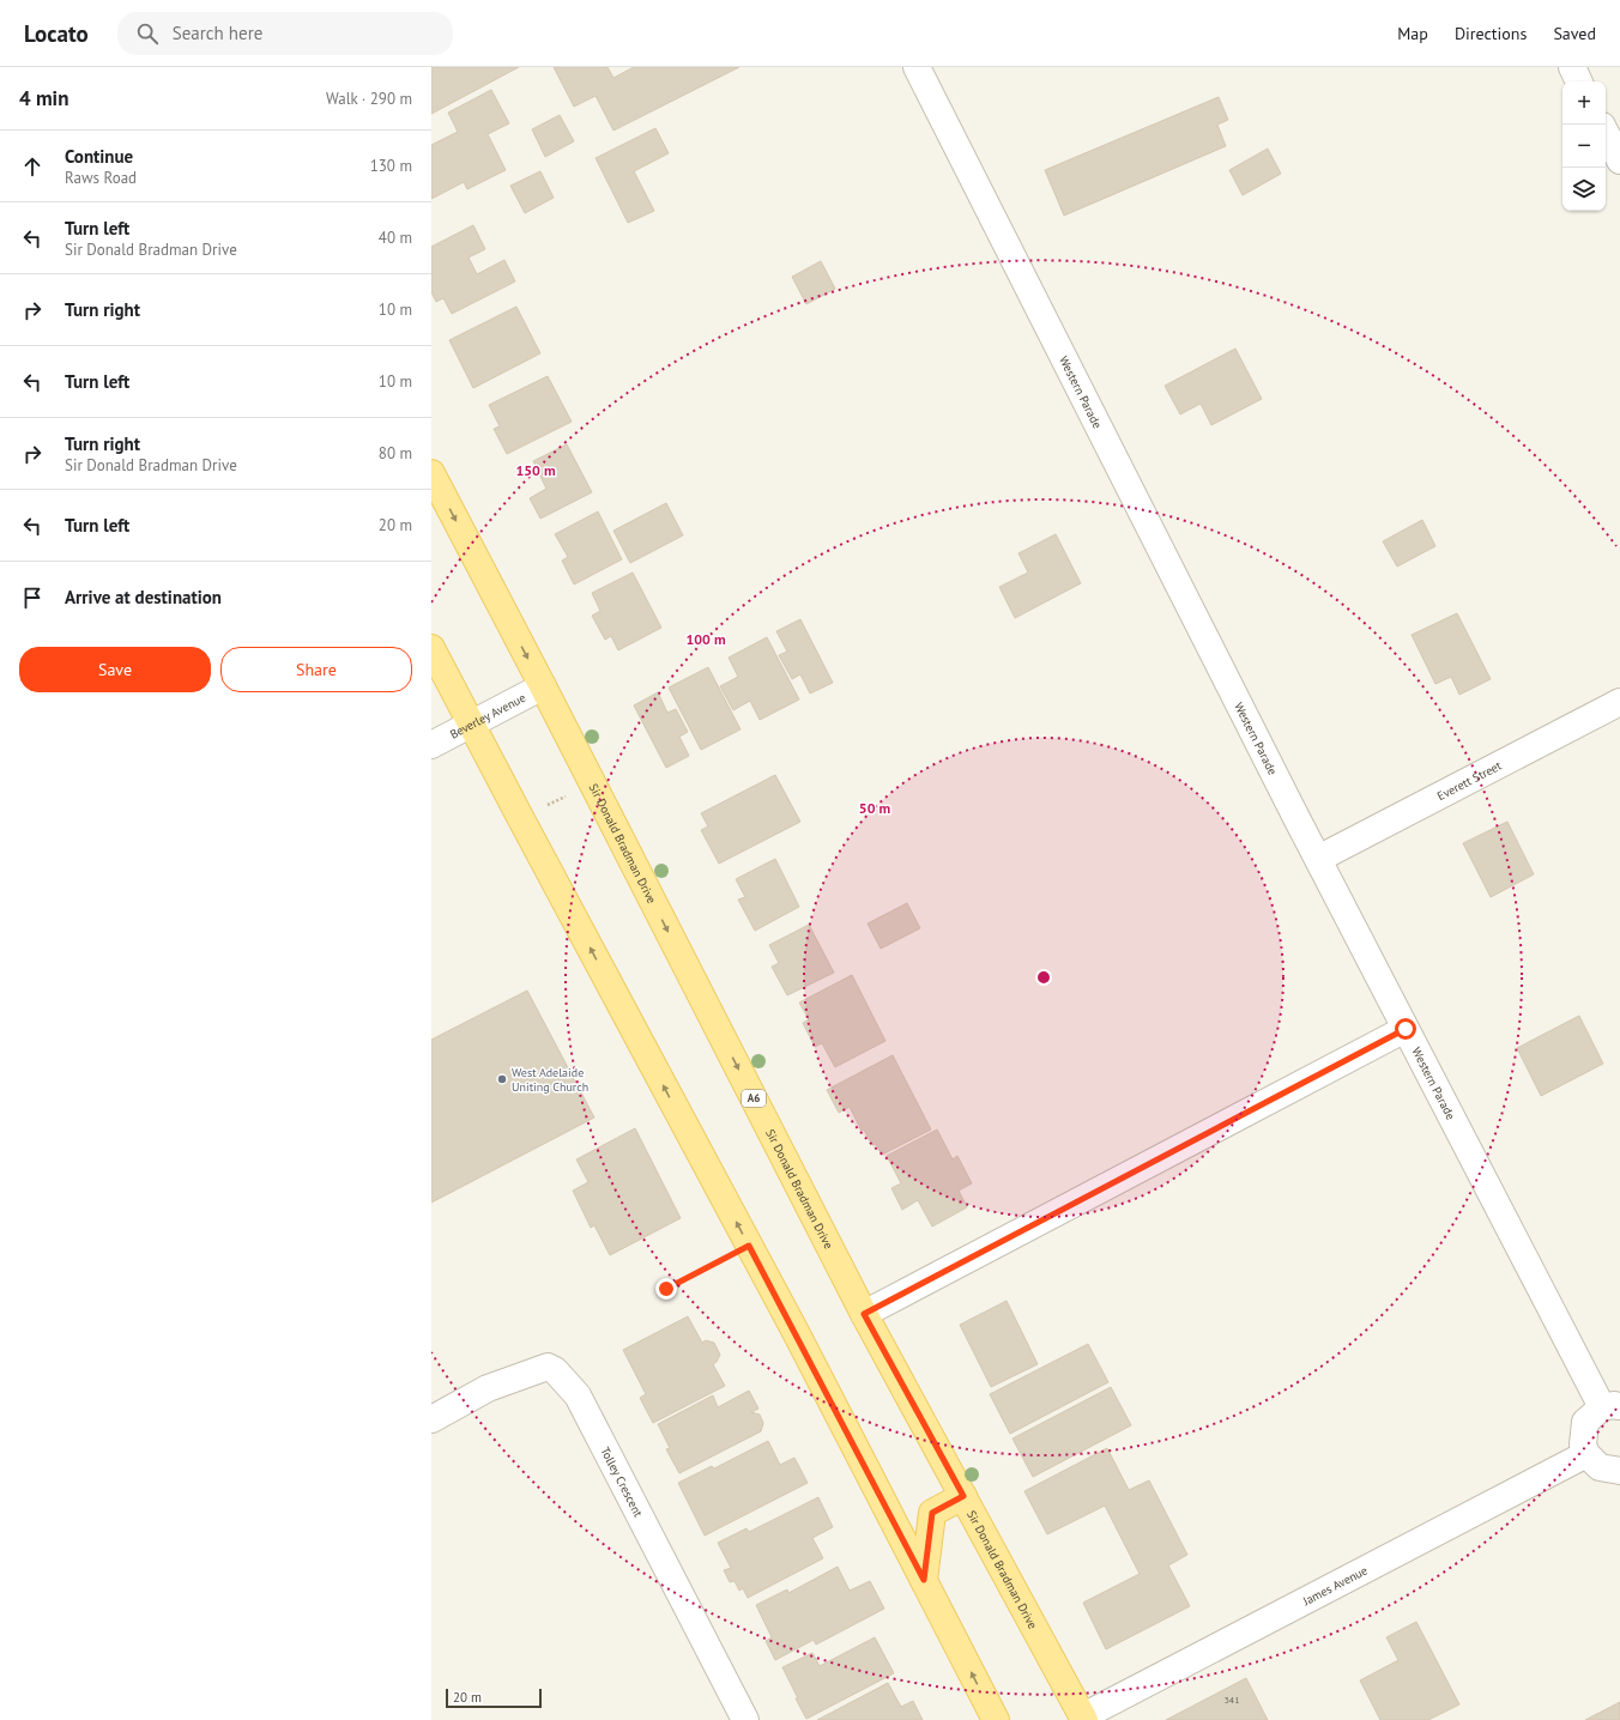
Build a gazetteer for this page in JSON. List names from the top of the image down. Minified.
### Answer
{"streets":{"main road":["Sir Donald Bradman Drive","A6"],"street":["Western Parade","Beverley Avenue","Everett Street","Tolley Crescent","James Avenue"]},"crossings":[["Western Parade","Everett Street"],["Beverley Avenue","Sir Donald Bradman Drive"],["Sir Donald Bradman Drive","James Avenue"]],"places":["West Adelaide Uniting Church"],"house_numbers":["341"],"scale_bar":"20 m","page":{"header":"Locato","search":"Search here","nav":["Map","Directions","Saved"],"heading":["4 min","Walk · 290 m"],"map_buttons":["+","−"],"list":[["Continue","Raws Road","130 m"],["Turn left","Sir Donald Bradman Drive","40 m"],["Turn right","10 m"],["Turn left","10 m"],["Turn right","Sir Donald Bradman Drive","80 m"],["Turn left","20 m"],"Arrive at destination"],"buttons":["Save","Share"],"scale":"20 m"},"rings":["150 m","100 m","50 m"]}
